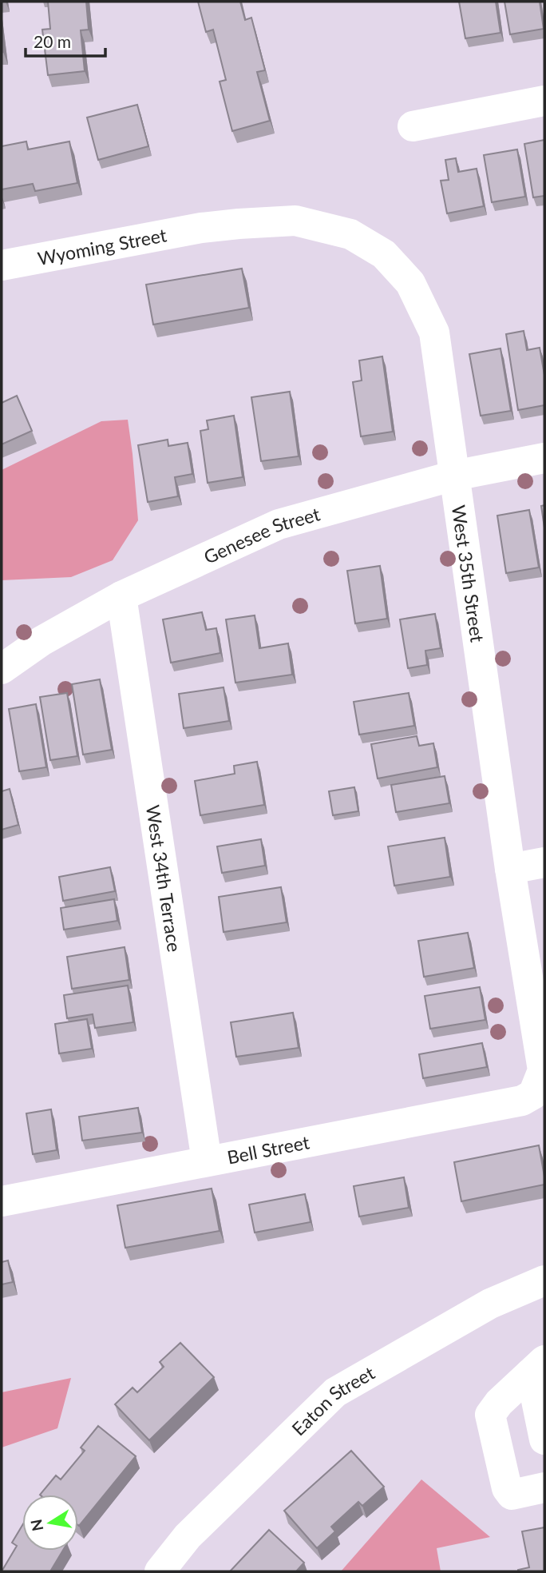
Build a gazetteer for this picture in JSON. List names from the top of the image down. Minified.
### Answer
{"streets":{"street":["Wyoming Street","Genesee Street","West 35th Street","West 34th Terrace","Bell Street","Eaton Street"]},"crossings":[["Wyoming Street","West 35th Street"],["Genesee Street","West 35th Street"],["Genesee Street","West 34th Terrace"],["West 35th Street","Bell Street"],["West 34th Terrace","Bell Street"]],"scale_bar":"20 m","north":"left"}
